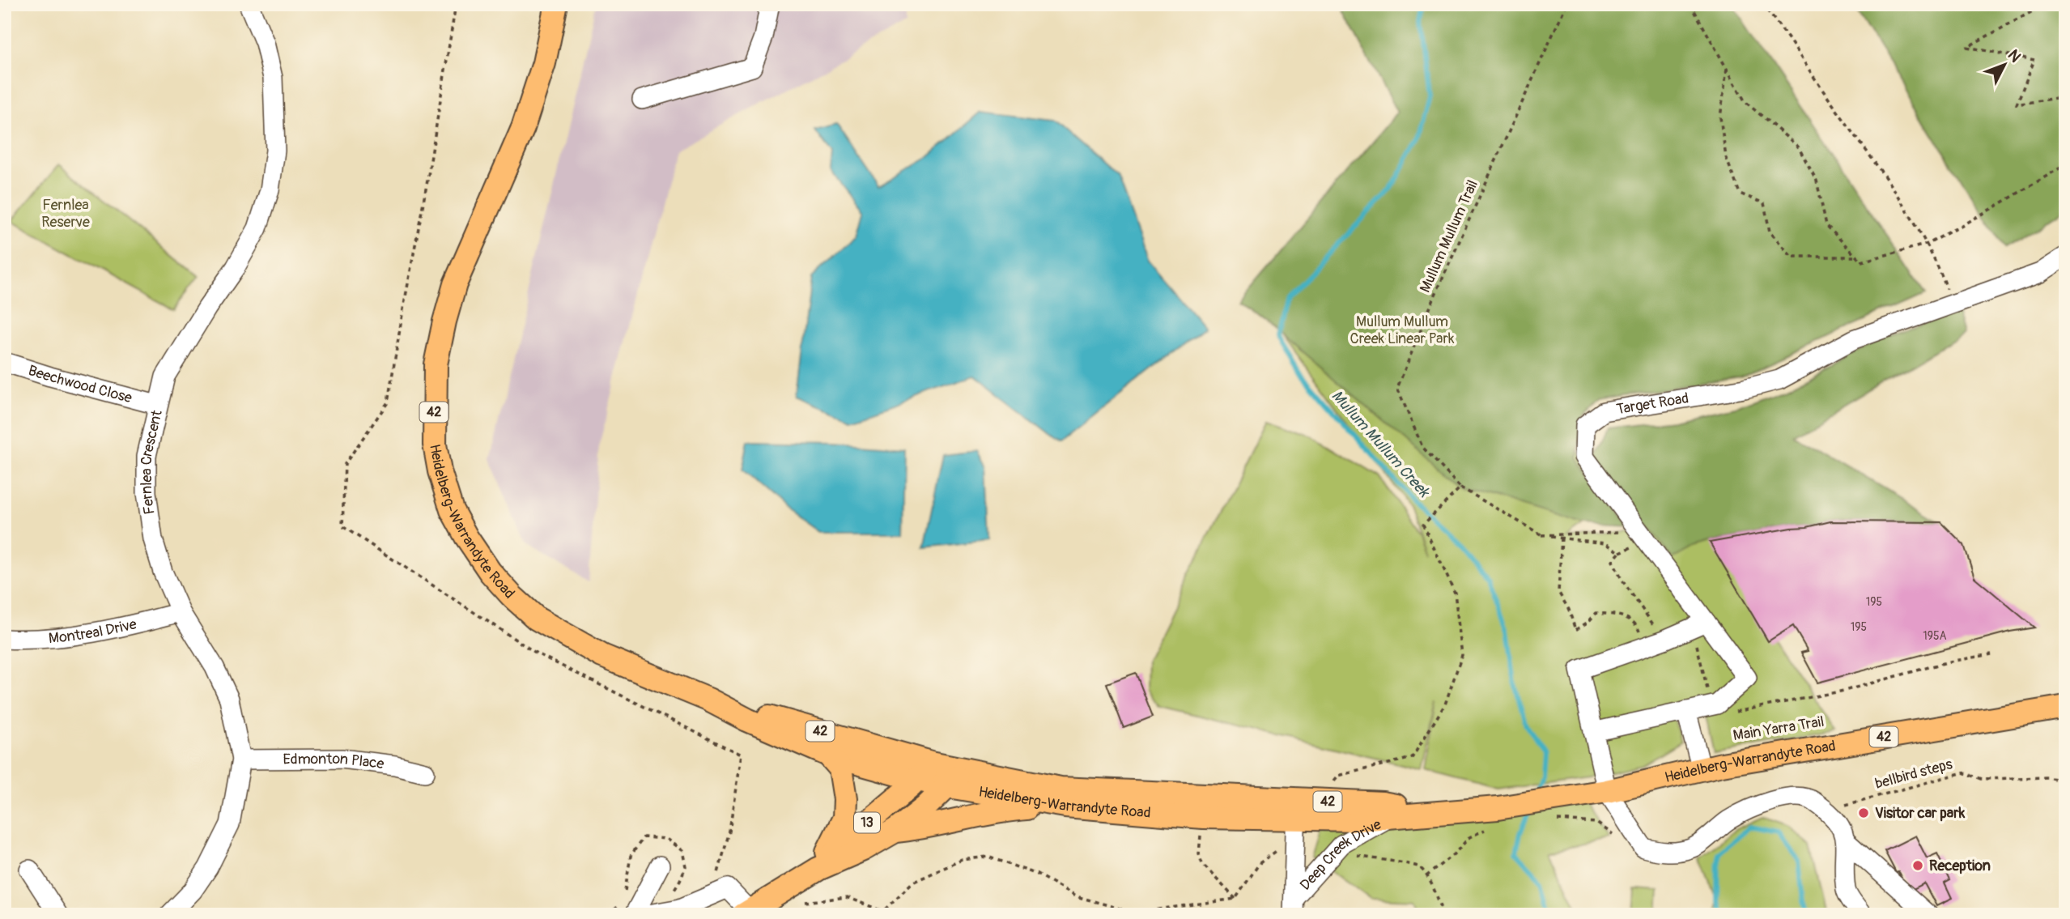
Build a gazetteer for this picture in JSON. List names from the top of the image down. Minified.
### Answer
{"streets":{"main road":["42","Heidelberg-Warrandyte Road","13"],"street":["Beechwood Close","Target Road","Fernlea Crescent","Montreal Drive","Edmonton Place","Deep Creek Drive"],"path":["Mullum Mullum Trail","bellbird steps"]},"crossings":[["Beechwood Close","Fernlea Crescent"],["Fernlea Crescent","Montreal Drive"],["Fernlea Crescent","Edmonton Place"],["Heidelberg-Warrandyte Road","13"],["Heidelberg-Warrandyte Road","Deep Creek Drive"]],"water":["Mullum Mullum Creek"],"parks":["Fernlea Reserve","Mullum Mullum Creek Linear Park"],"places":["Visitor car park","Reception"],"house_numbers":["195","195","195A"],"north":"top right"}
